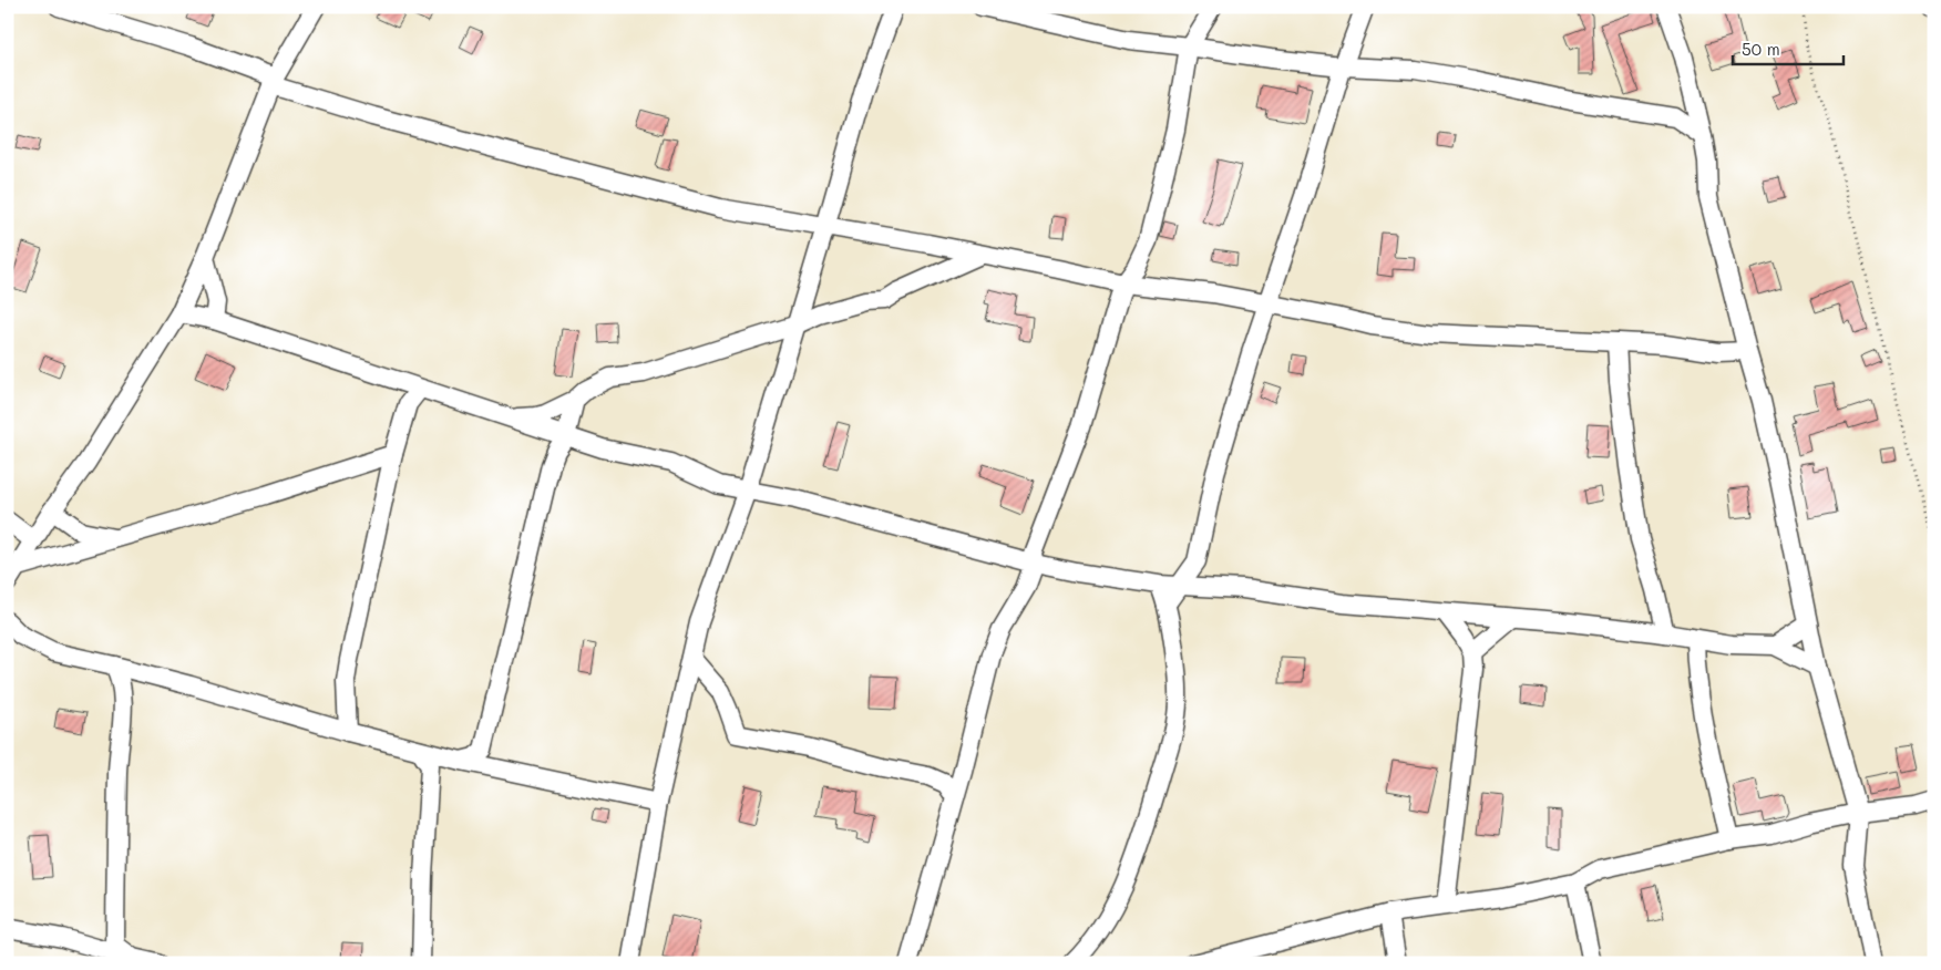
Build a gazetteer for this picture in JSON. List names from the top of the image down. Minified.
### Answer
{"scale_bar":"50 m"}
